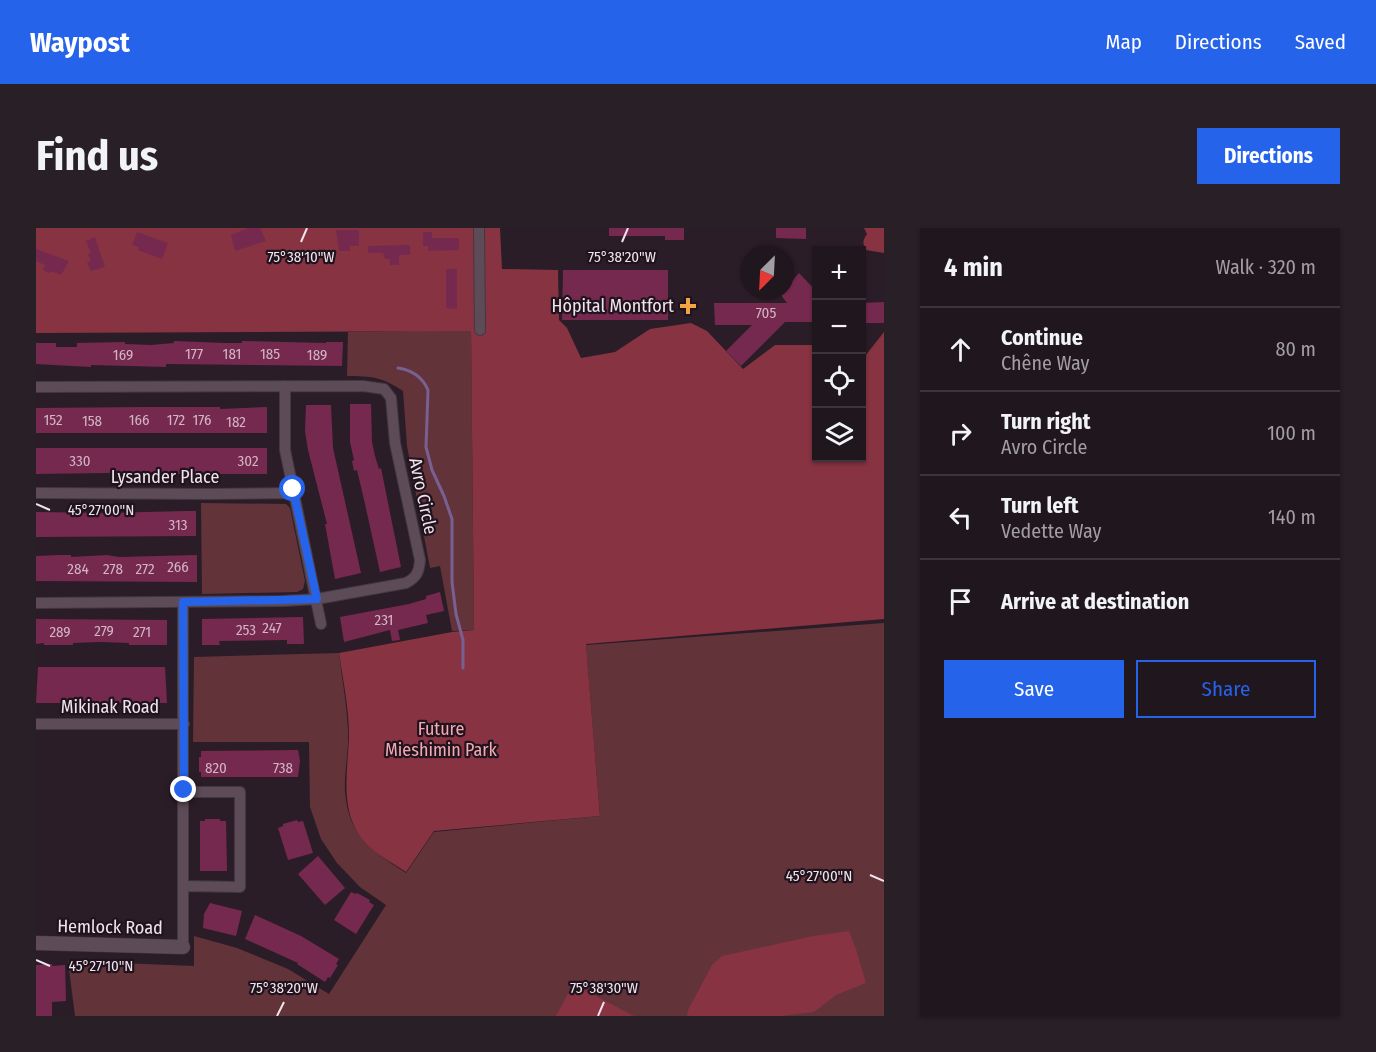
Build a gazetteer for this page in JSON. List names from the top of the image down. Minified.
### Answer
{"streets":{"street":["Lysander Place","Avro Circle","Mikinak Road","Hemlock Road"]},"parks":["Future Mieshimin Park"],"places":{"health":["Hôpital Montfort"]},"house_numbers":["705","177","181","185","169","189","152","166","172","176","158","182","330","302","313","266","284","278","272","231","247","253","279","289","271","820","738"],"north":"bottom left","page":{"header":"Waypost","nav":["Map","Directions","Saved"],"buttons":["Directions",["Save","Share"]],"title":"Find us","heading":["4 min","Walk · 320 m"],"map_buttons":["+","−"],"list":[["Continue","Chêne Way","80 m"],["Turn right","Avro Circle","100 m"],["Turn left","Vedette Way","140 m"],"Arrive at destination"]},"coordinates":["75°38'10\"W","75°38'20\"W","45°27'00\"N","45°27'10\"N","75°38'30\"W"]}
